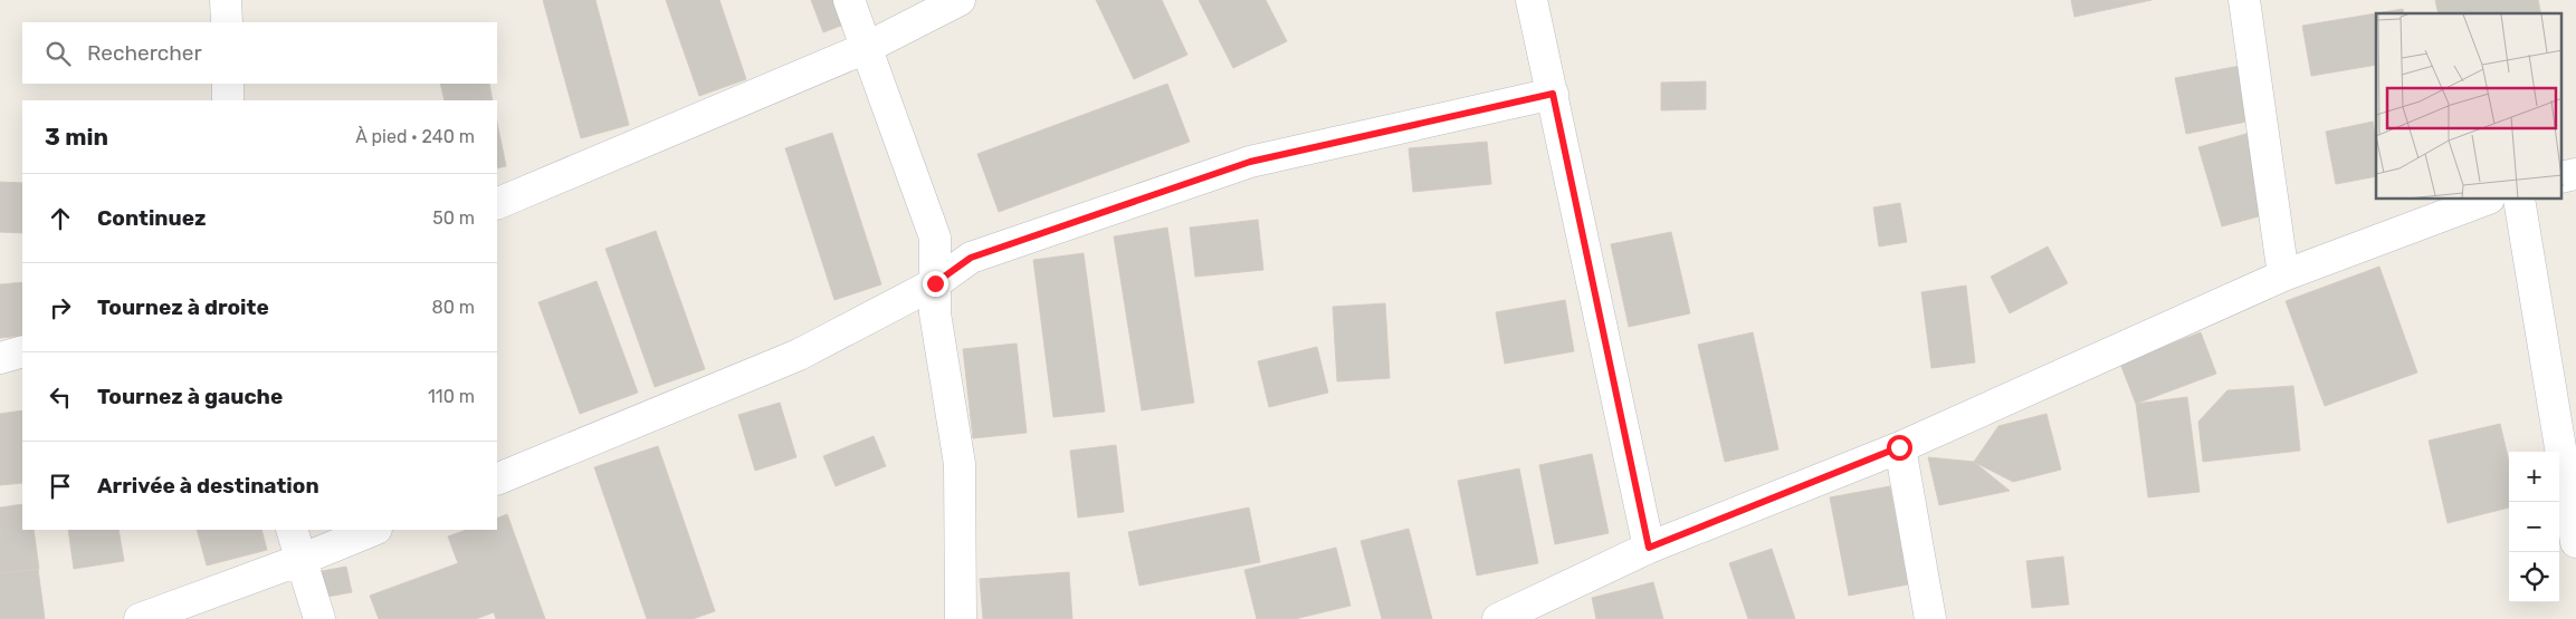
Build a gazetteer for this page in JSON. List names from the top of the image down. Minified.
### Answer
{"page":{"search":"Rechercher","heading":["3 min","À pied · 240 m"],"list":[["Continuez","50 m"],["Tournez à droite","80 m"],["Tournez à gauche","110 m"],"Arrivée à destination"],"map_buttons":["+","−"]}}
